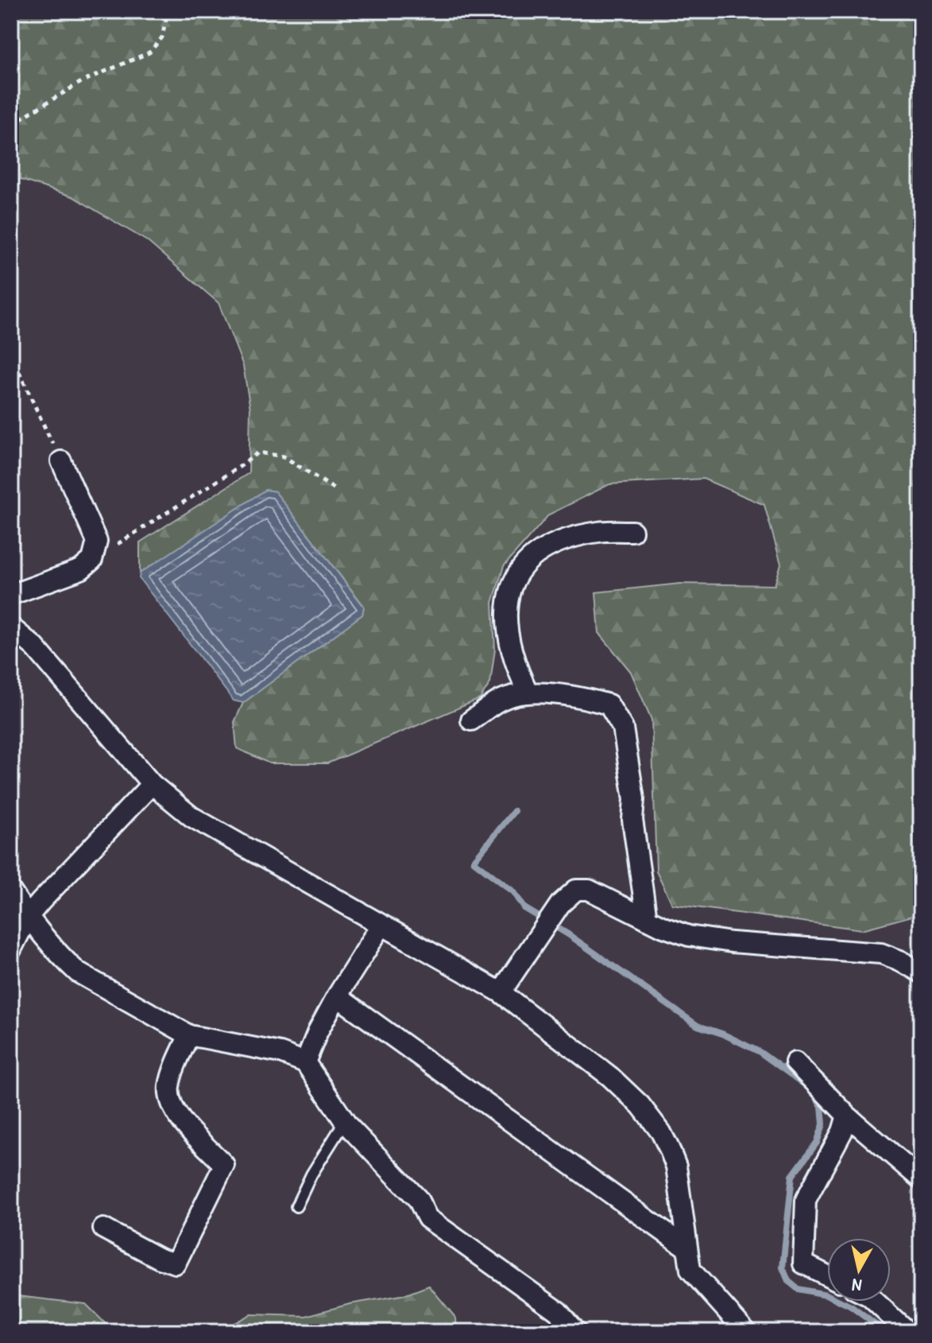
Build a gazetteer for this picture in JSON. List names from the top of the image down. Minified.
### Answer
{"north":"bottom"}
